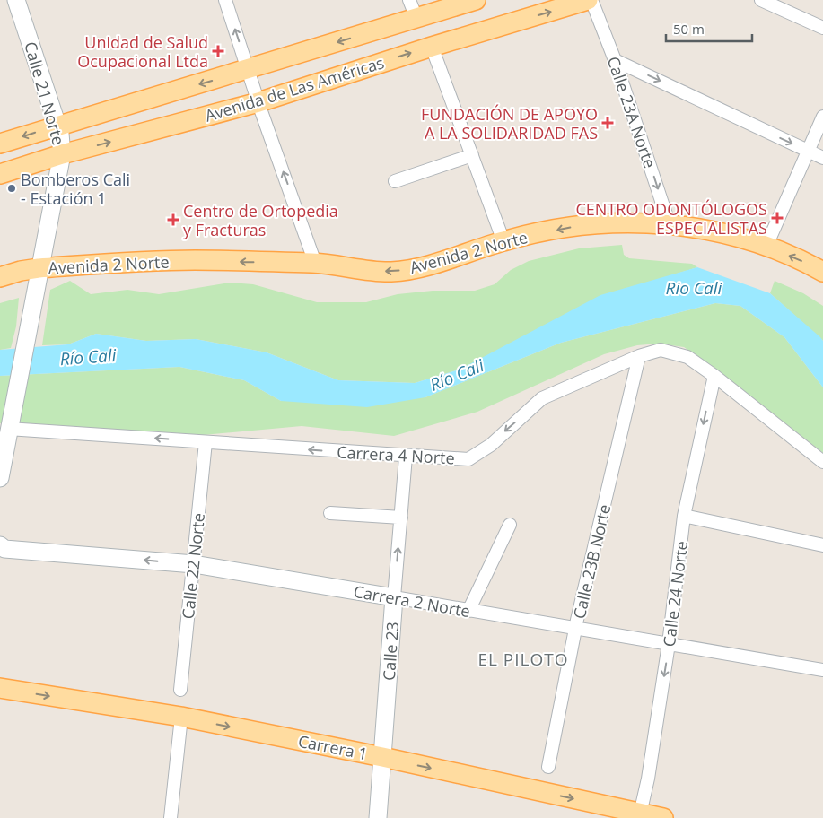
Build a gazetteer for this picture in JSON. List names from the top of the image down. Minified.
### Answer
{"streets":{"main road":["Avenida de Las Américas","Calle 21 Norte","Avenida 2 Norte","Carrera 2 Norte","Calle 23","Carrera 1"],"street":["Calle 23A Norte","Carrera 4 Norte","Calle 23B Norte","Calle 22 Norte","Calle 24 Norte"]},"crossings":[["Avenida de Las Américas","Calle 21 Norte"],["Avenida de Las Américas","Calle 23A Norte"],["Calle 21 Norte","Avenida 2 Norte"],["Calle 21 Norte","Carrera 4 Norte"],["Calle 23A Norte","Avenida 2 Norte"],["Carrera 4 Norte","Calle 23B Norte"],["Carrera 4 Norte","Calle 22 Norte"],["Carrera 4 Norte","Calle 24 Norte"],["Carrera 4 Norte","Calle 23"],["Calle 23B Norte","Carrera 2 Norte"],["Calle 22 Norte","Carrera 2 Norte"],["Calle 24 Norte","Carrera 2 Norte"],["Calle 24 Norte","Carrera 1"],["Carrera 2 Norte","Calle 23"],["Calle 23","Carrera 1"]],"one_way":["Calle 23A Norte","Avenida 2 Norte","Carrera 4 Norte","Calle 24 Norte","Carrera 1"],"districts":["EL PILOTO"],"water":["Rio Cali","Río Cali"],"places":{"health":["Unidad de Salud Ocupacional Ltda","FUNDACIÓN DE APOYO A LA SOLIDARIDAD FAS","CENTRO ODONTÓLOGOS ESPECIALISTAS","Centro de Ortopedia y Fracturas"],"other":["Bomberos Cali - Estación 1"]},"scale_bar":"50 m"}
